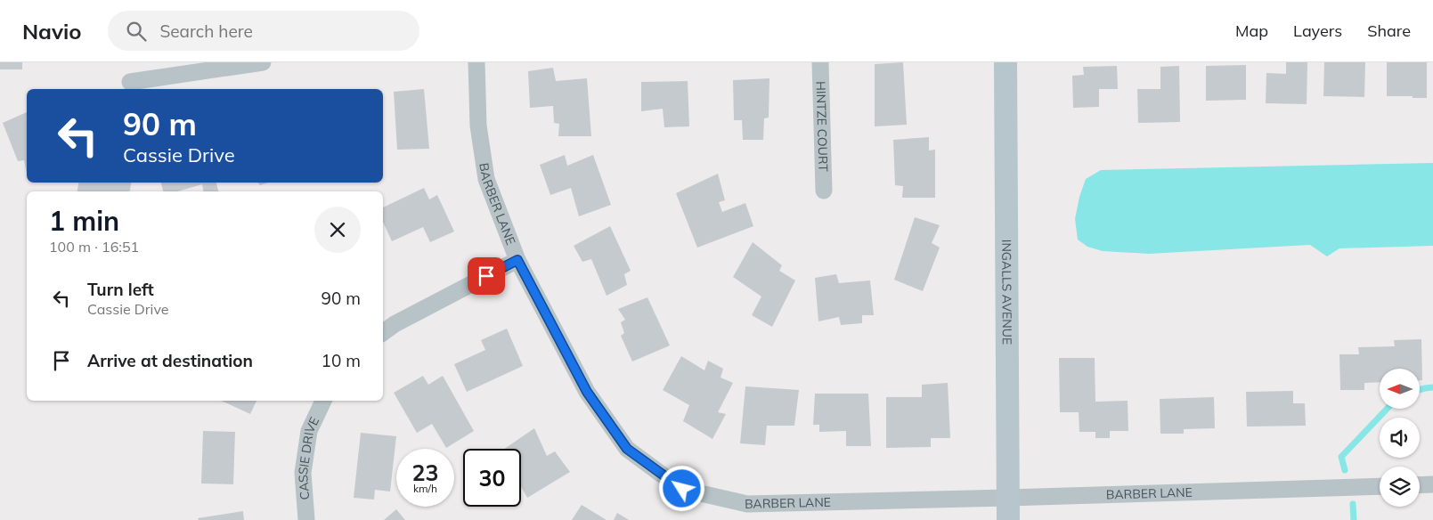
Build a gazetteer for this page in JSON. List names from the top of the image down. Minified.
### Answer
{"streets":{"street":["HINTZE COURT","BARBER LANE","INGALLS AVENUE","CASSIE DRIVE"]},"crossings":[["BARBER LANE","INGALLS AVENUE"]],"north":"left","page":{"header":"Navio","search":"Search here","nav":["Map","Layers","Share"],"turn":["90 m","Cassie Drive"],"heading":["1 min","100 m · 16:51"],"list":[{"name":"Turn left","note":"Cassie Drive","value":"90 m"},{"name":"Arrive at destination","value":"10 m"}],"speed":"23 km/h","limit":"30"}}
